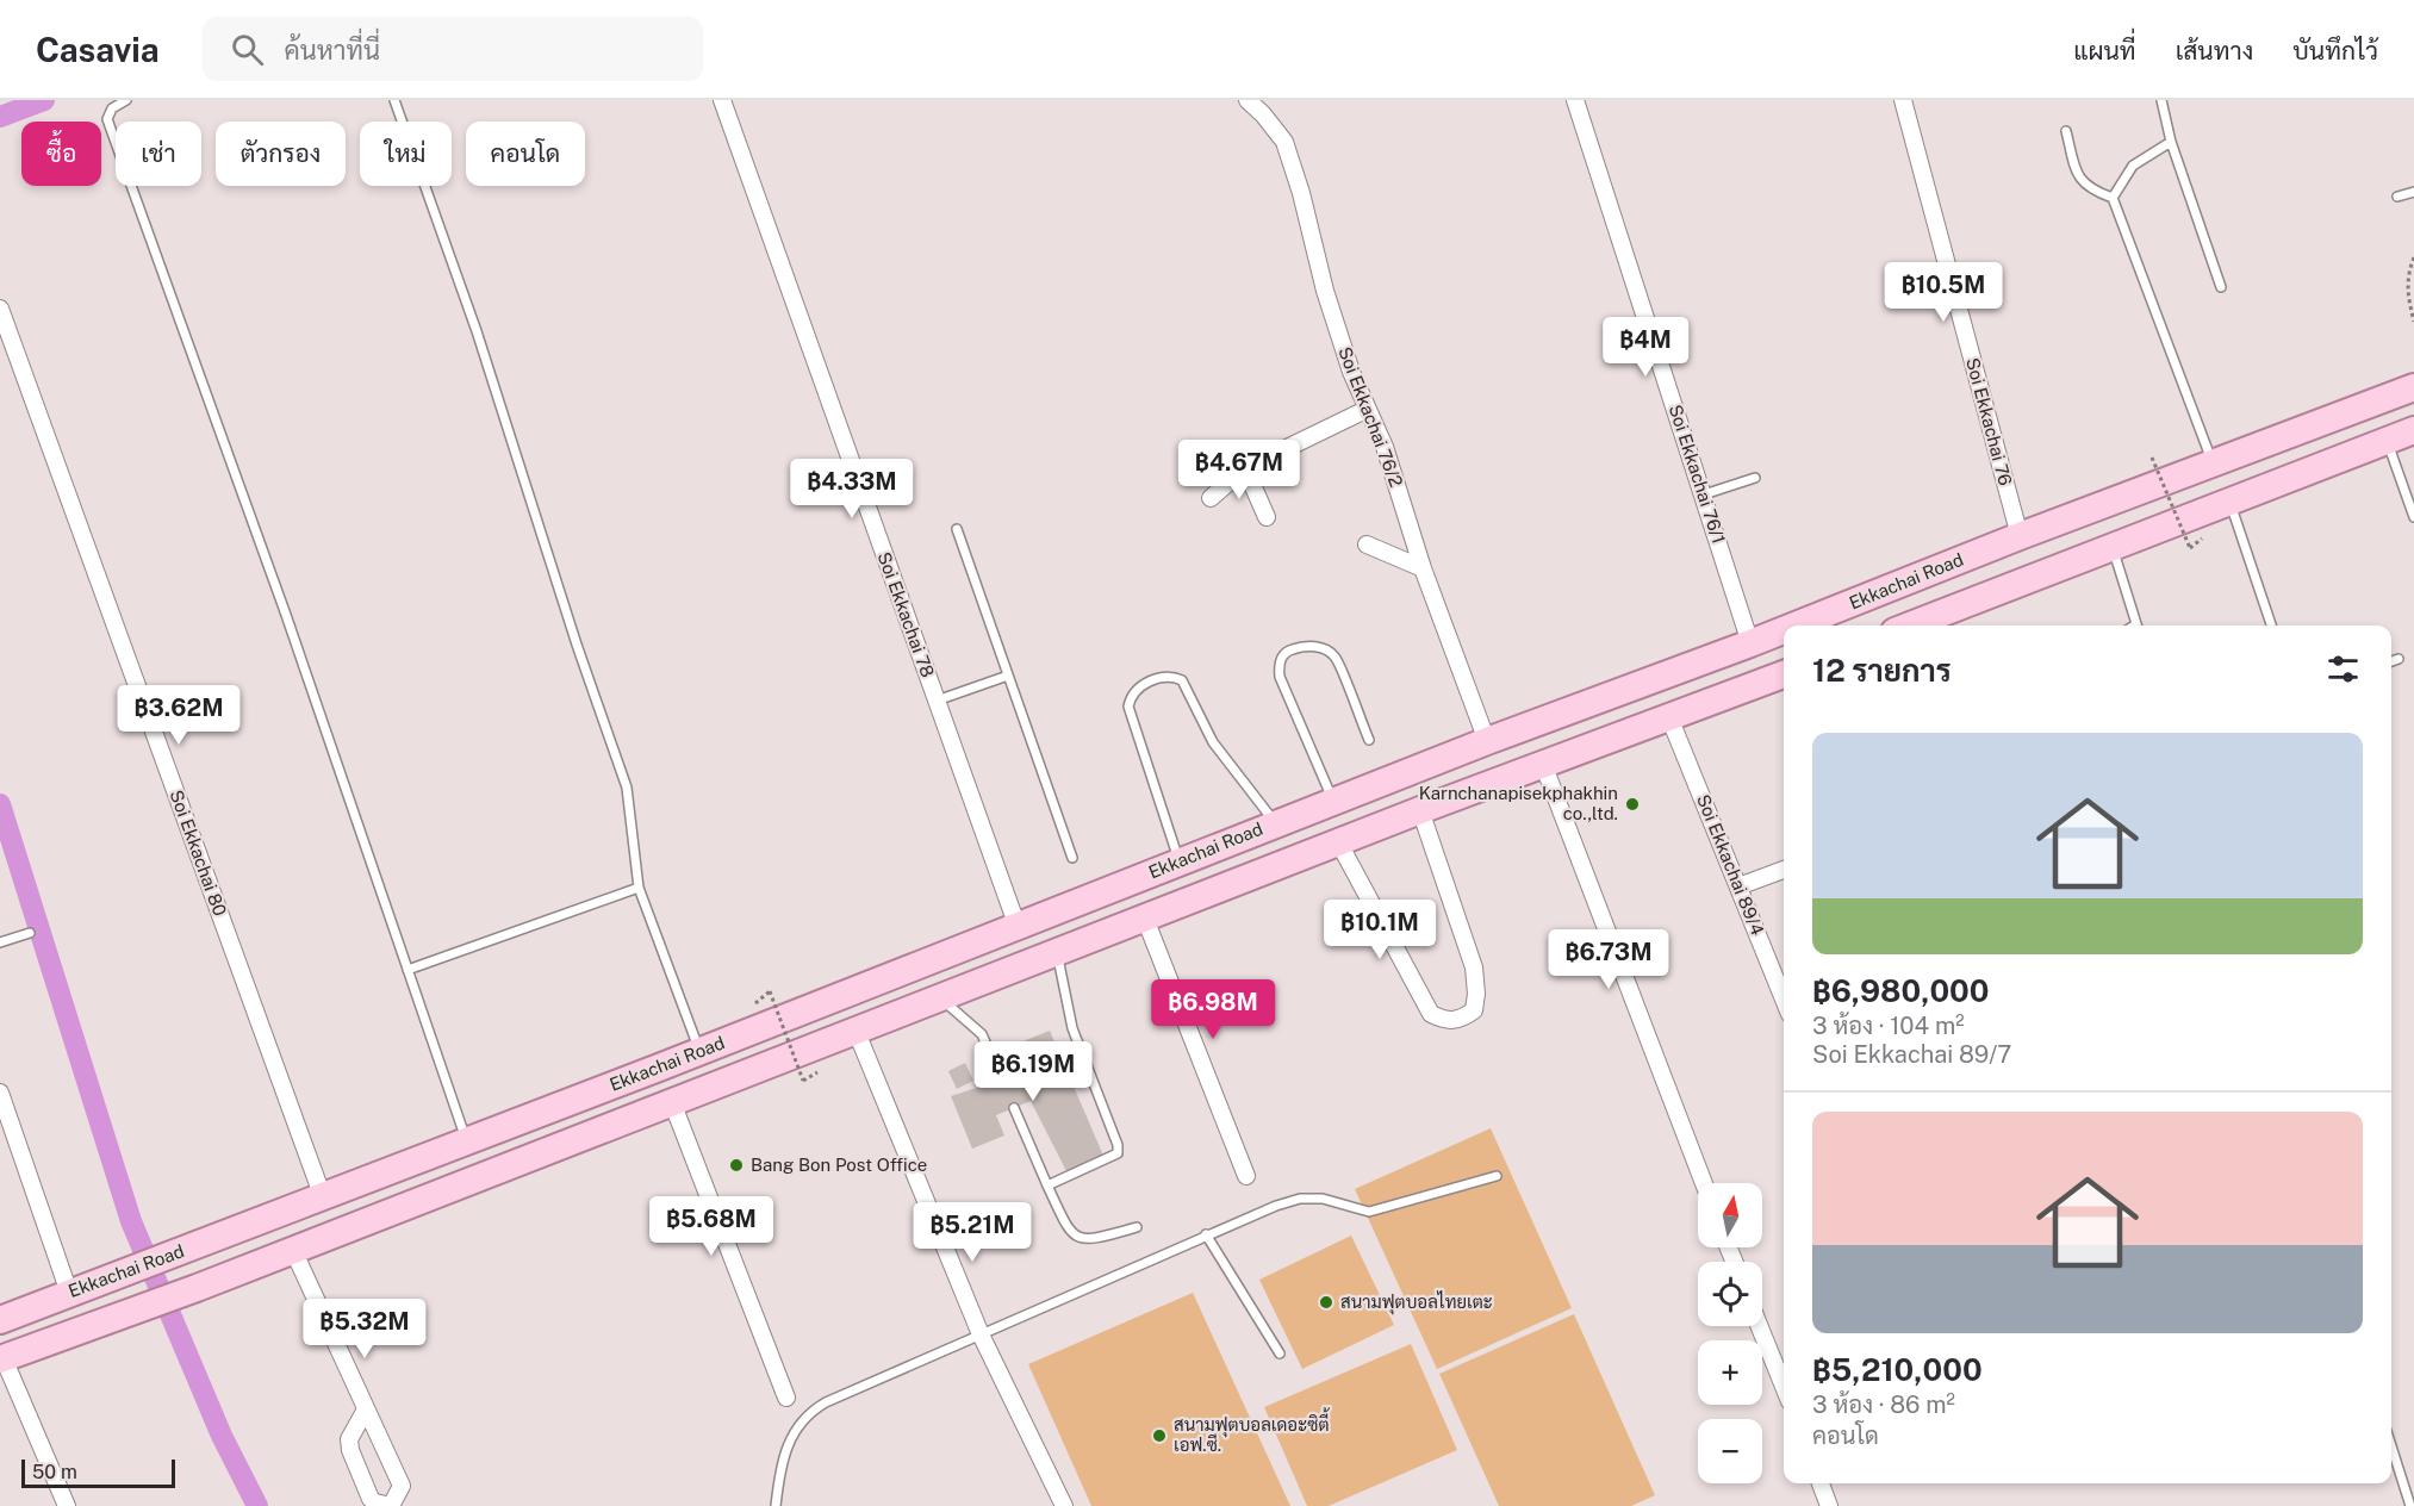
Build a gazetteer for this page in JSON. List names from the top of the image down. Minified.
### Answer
{"streets":{"main road":["Ekkachai Road"],"street":["Soi Ekkachai 76/2","Soi Ekkachai 76","Soi Ekkachai 76/1","Soi Ekkachai 78","Soi Ekkachai 80","Soi Ekkachai 89/4"]},"crossings":[["Soi Ekkachai 76/2","Ekkachai Road"],["Soi Ekkachai 76","Ekkachai Road"],["Soi Ekkachai 76/1","Ekkachai Road"],["Ekkachai Road","Soi Ekkachai 78"],["Ekkachai Road","Soi Ekkachai 80"],["Ekkachai Road","Soi Ekkachai 89/4"]],"places":["Karnchanapisekphakhin co.,ltd.","Bang Bon Post Office","สนามฟุตบอลไทยเตะ","สนามฟุตบอลเดอะซิตี้ เอฟ.ซี."],"scale_bar":"50 m","north":"top","page":{"header":"Casavia","search":"ค้นหาที่นี่","nav":["แผนที่","เส้นทาง","บันทึกไว้"],"chip":["ซื้อ","เช่า","ตัวกรอง","ใหม่","คอนโด"],"price":["฿10.5M","฿4M","฿4.67M","฿4.33M","฿3.62M","฿10.1M","฿6.73M","฿6.98M","฿6.19M","฿5.68M","฿5.21M","฿5.32M"],"heading":"12 รายการ","list":[{"name":"฿6,980,000","note":"3 ห้อง · 104 m² · Soi Ekkachai 89/7"},{"name":"฿5,210,000","note":"3 ห้อง · 86 m² · คอนโด"}],"map_buttons":["+","−"],"scale":"50 m"}}
